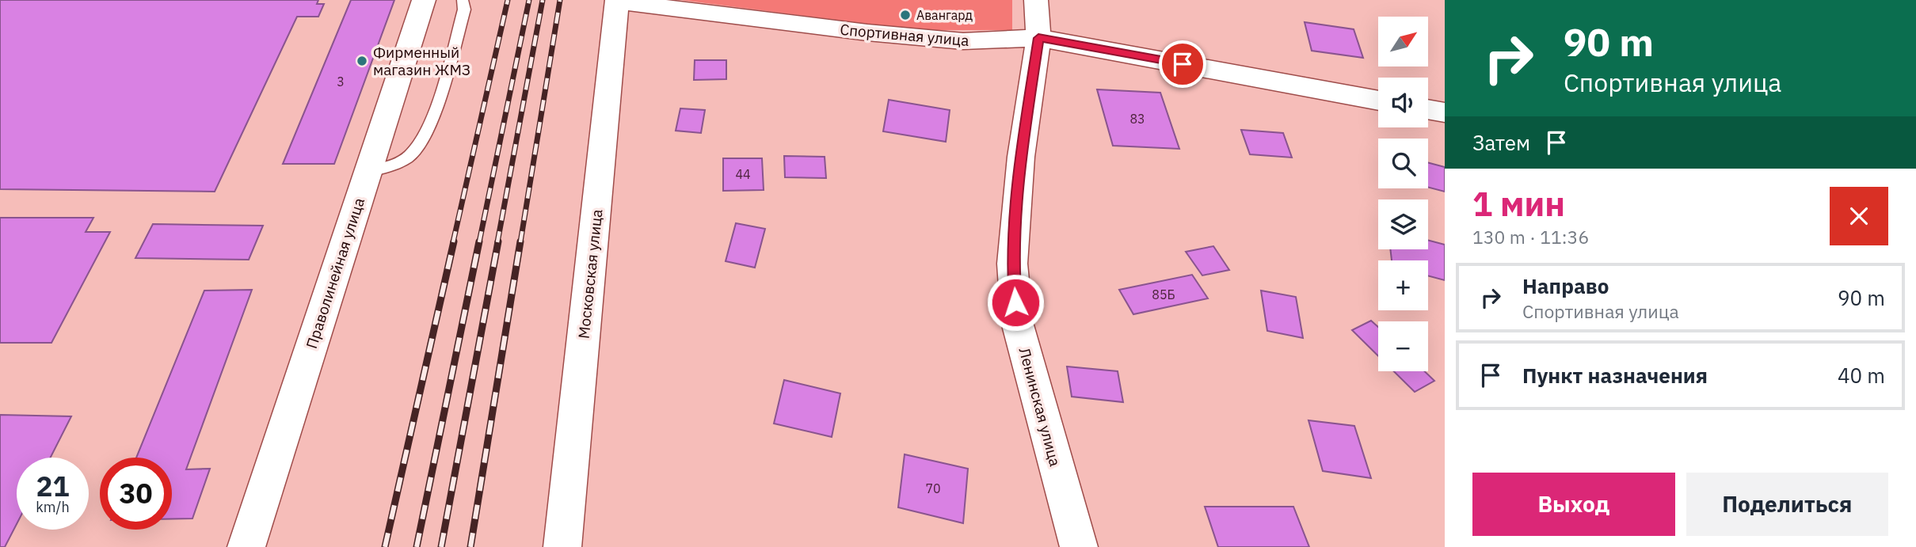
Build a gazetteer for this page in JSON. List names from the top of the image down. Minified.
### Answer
{"streets":{"street":["Спортивная улица","Праволинейная улица","Московская улица","Ленинская улица"]},"crossings":[["Спортивная улица","Московская улица"],["Спортивная улица","Ленинская улица"]],"places":["Авангард","Фирменный магазин ЖМЗ"],"house_numbers":["3","83","44","85Б","70"],"north":"top right","page":{"turn":["90 m","Спортивная улица"],"map_buttons":["+","−"],"then":"Затем","heading":["1 мин","130 m · 11:36"],"list":[{"name":"Направо","note":"Спортивная улица","value":"90 m"},{"name":"Пункт назначения","value":"40 m"}],"speed":"21 km/h","limit":"30","buttons":["Выход","Поделиться"]}}
